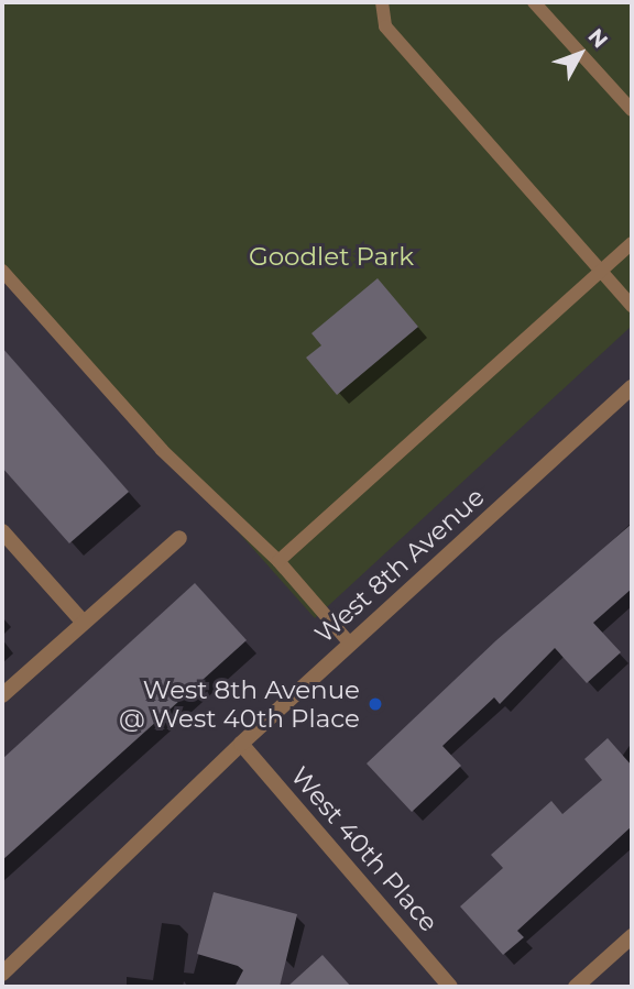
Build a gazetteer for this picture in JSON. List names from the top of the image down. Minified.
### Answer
{"streets":{"street":["West 8th Avenue","West 40th Place"]},"crossings":[["West 8th Avenue","West 40th Place"]],"parks":["Goodlet Park"],"places":["West 8th Avenue @ West 40th Place"],"north":"top right"}
